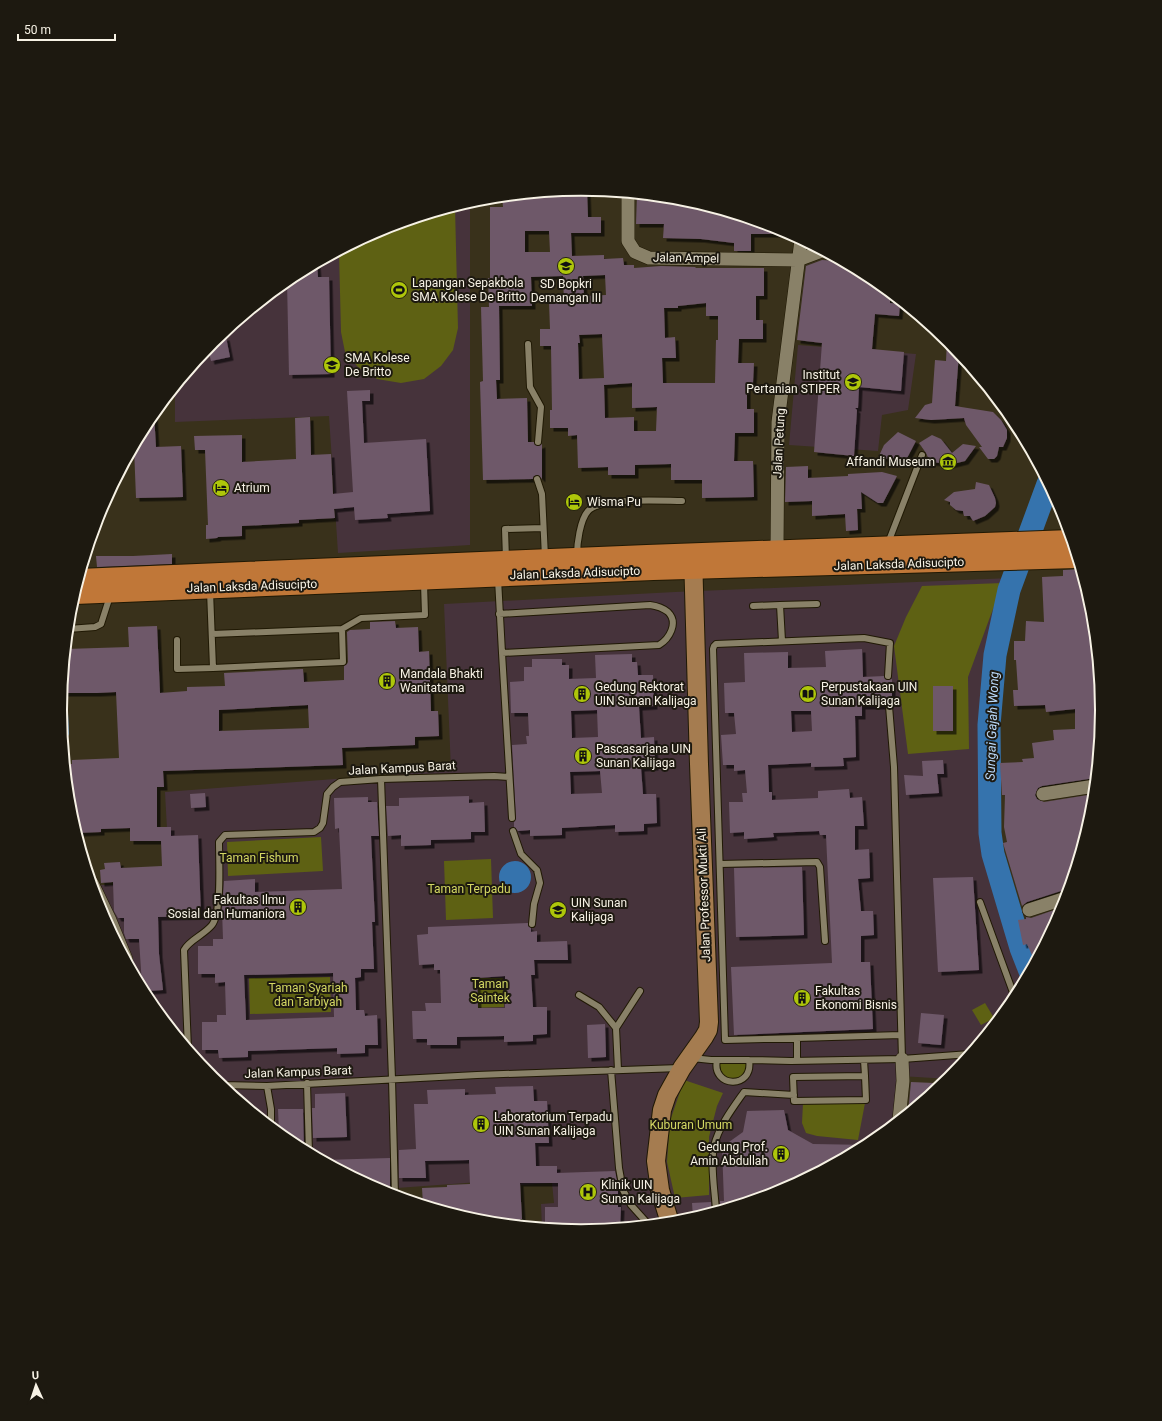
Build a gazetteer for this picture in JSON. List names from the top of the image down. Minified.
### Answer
{"streets":{"main road":["Jalan Laksda Adisucipto","Jalan Professor Mukti Ali"],"street":["Jalan Ampel","Jalan Petung"],"lane":["Jalan Kampus Barat"]},"crossings":[["Jalan Ampel","Jalan Petung"],["Jalan Petung","Jalan Laksda Adisucipto"],["Jalan Laksda Adisucipto","Jalan Professor Mukti Ali"],["Jalan Kampus Barat","Jalan Professor Mukti Ali"]],"water":["Sungai Gajah Wong"],"parks":["Taman Fishum","Taman Terpadu","Taman Saintek","Taman Syariah dan Tarbiyah","Kuburan Umum"],"places":{"school or university":["SD Bopkri Demangan III","SMA Kolese De Britto","Institut Pertanian STIPER","UIN Sunan Kalijaga"],"sports":["Lapangan Sepakbola SMA Kolese De Britto"],"museum":["Affandi Museum"],"hotel":["Atrium","Wisma Pu"],"building":["Mandala Bhakti Wanitatama","Gedung Rektorat UIN Sunan Kalijaga","Pascasarjana UIN Sunan Kalijaga","Fakultas Ilmu Sosial dan Humaniora","Fakultas Ekonomi Bisnis","Laboratorium Terpadu UIN Sunan Kalijaga","Gedung Prof. Amin Abdullah"],"library":["Perpustakaan UIN Sunan Kalijaga"],"hospital":["Klinik UIN Sunan Kalijaga"]},"scale_bar":"50 m","north":"top"}
